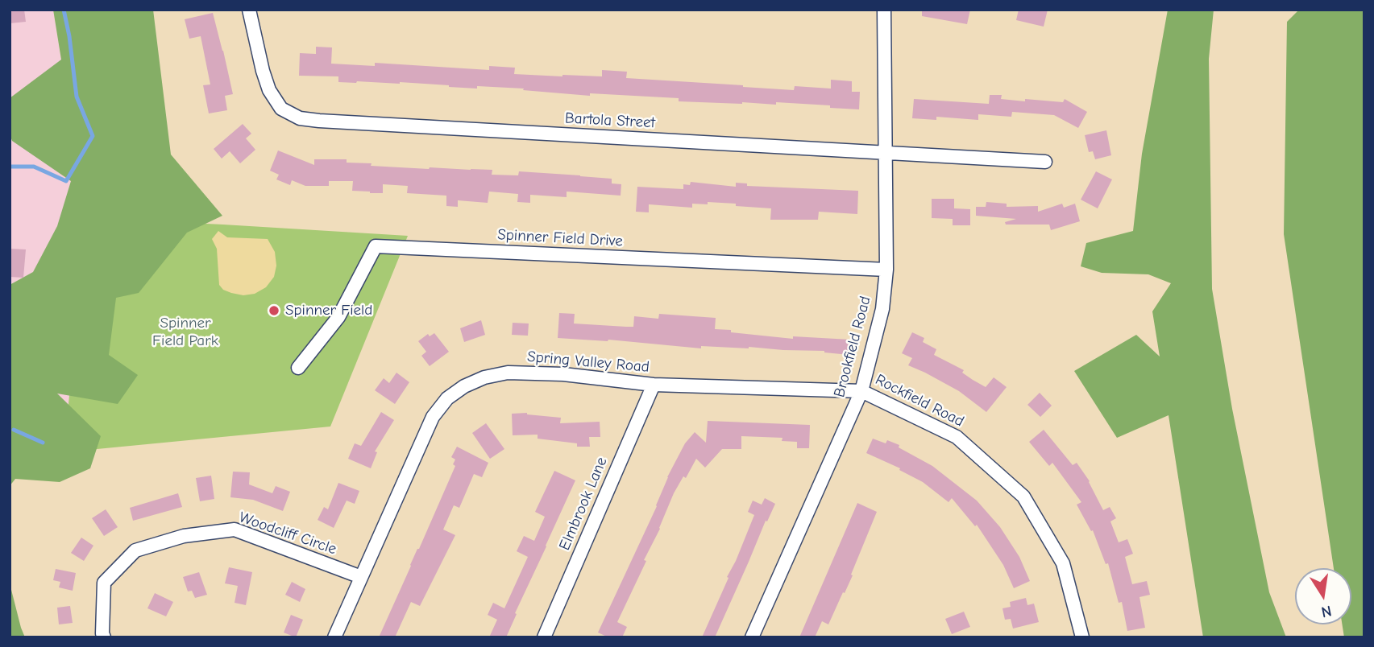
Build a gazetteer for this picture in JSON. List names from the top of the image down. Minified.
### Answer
{"streets":{"street":["Bartola Street","Spinner Field Drive","Brookfield Road","Spring Valley Road","Rockfield Road","Elmbrook Lane","Woodcliff Circle"]},"crossings":[["Bartola Street","Brookfield Road"],["Spinner Field Drive","Brookfield Road"],["Brookfield Road","Spring Valley Road"],["Brookfield Road","Rockfield Road"],["Spring Valley Road","Rockfield Road"],["Spring Valley Road","Elmbrook Lane"],["Spring Valley Road","Woodcliff Circle"]],"parks":["Spinner Field Park"],"places":["Spinner Field"],"north":"bottom"}
